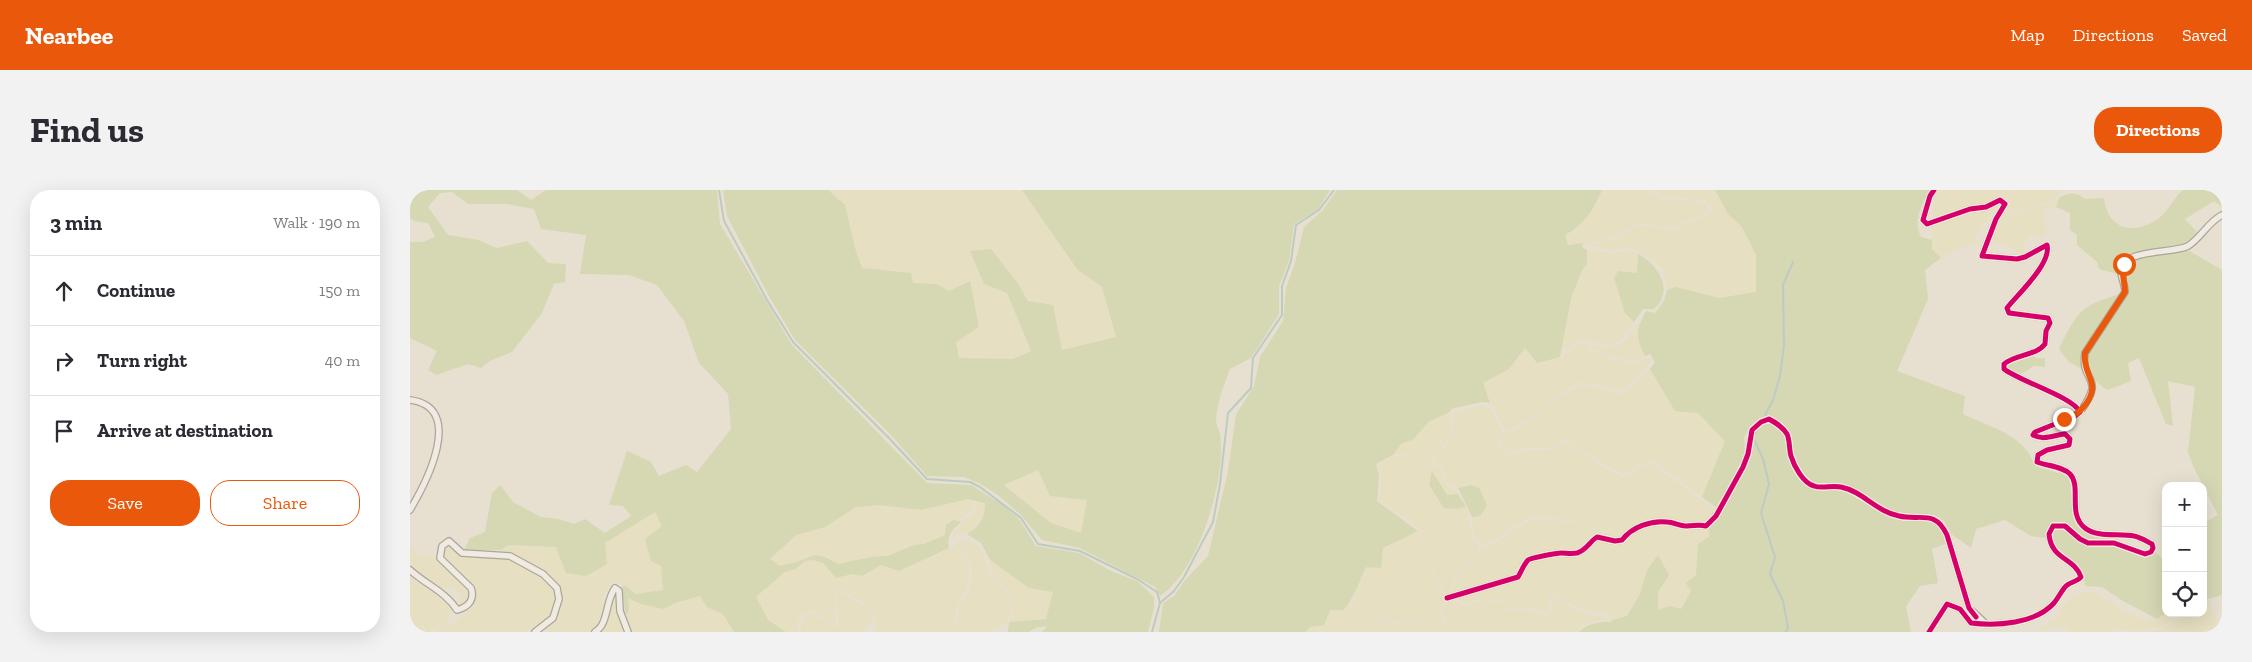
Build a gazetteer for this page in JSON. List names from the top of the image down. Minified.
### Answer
{"page":{"header":"Nearbee","nav":["Map","Directions","Saved"],"buttons":["Directions",["Save","Share"]],"title":"Find us","heading":["3 min","Walk · 190 m"],"list":[["Continue","150 m"],["Turn right","40 m"],"Arrive at destination"],"map_buttons":["+","−"]}}
